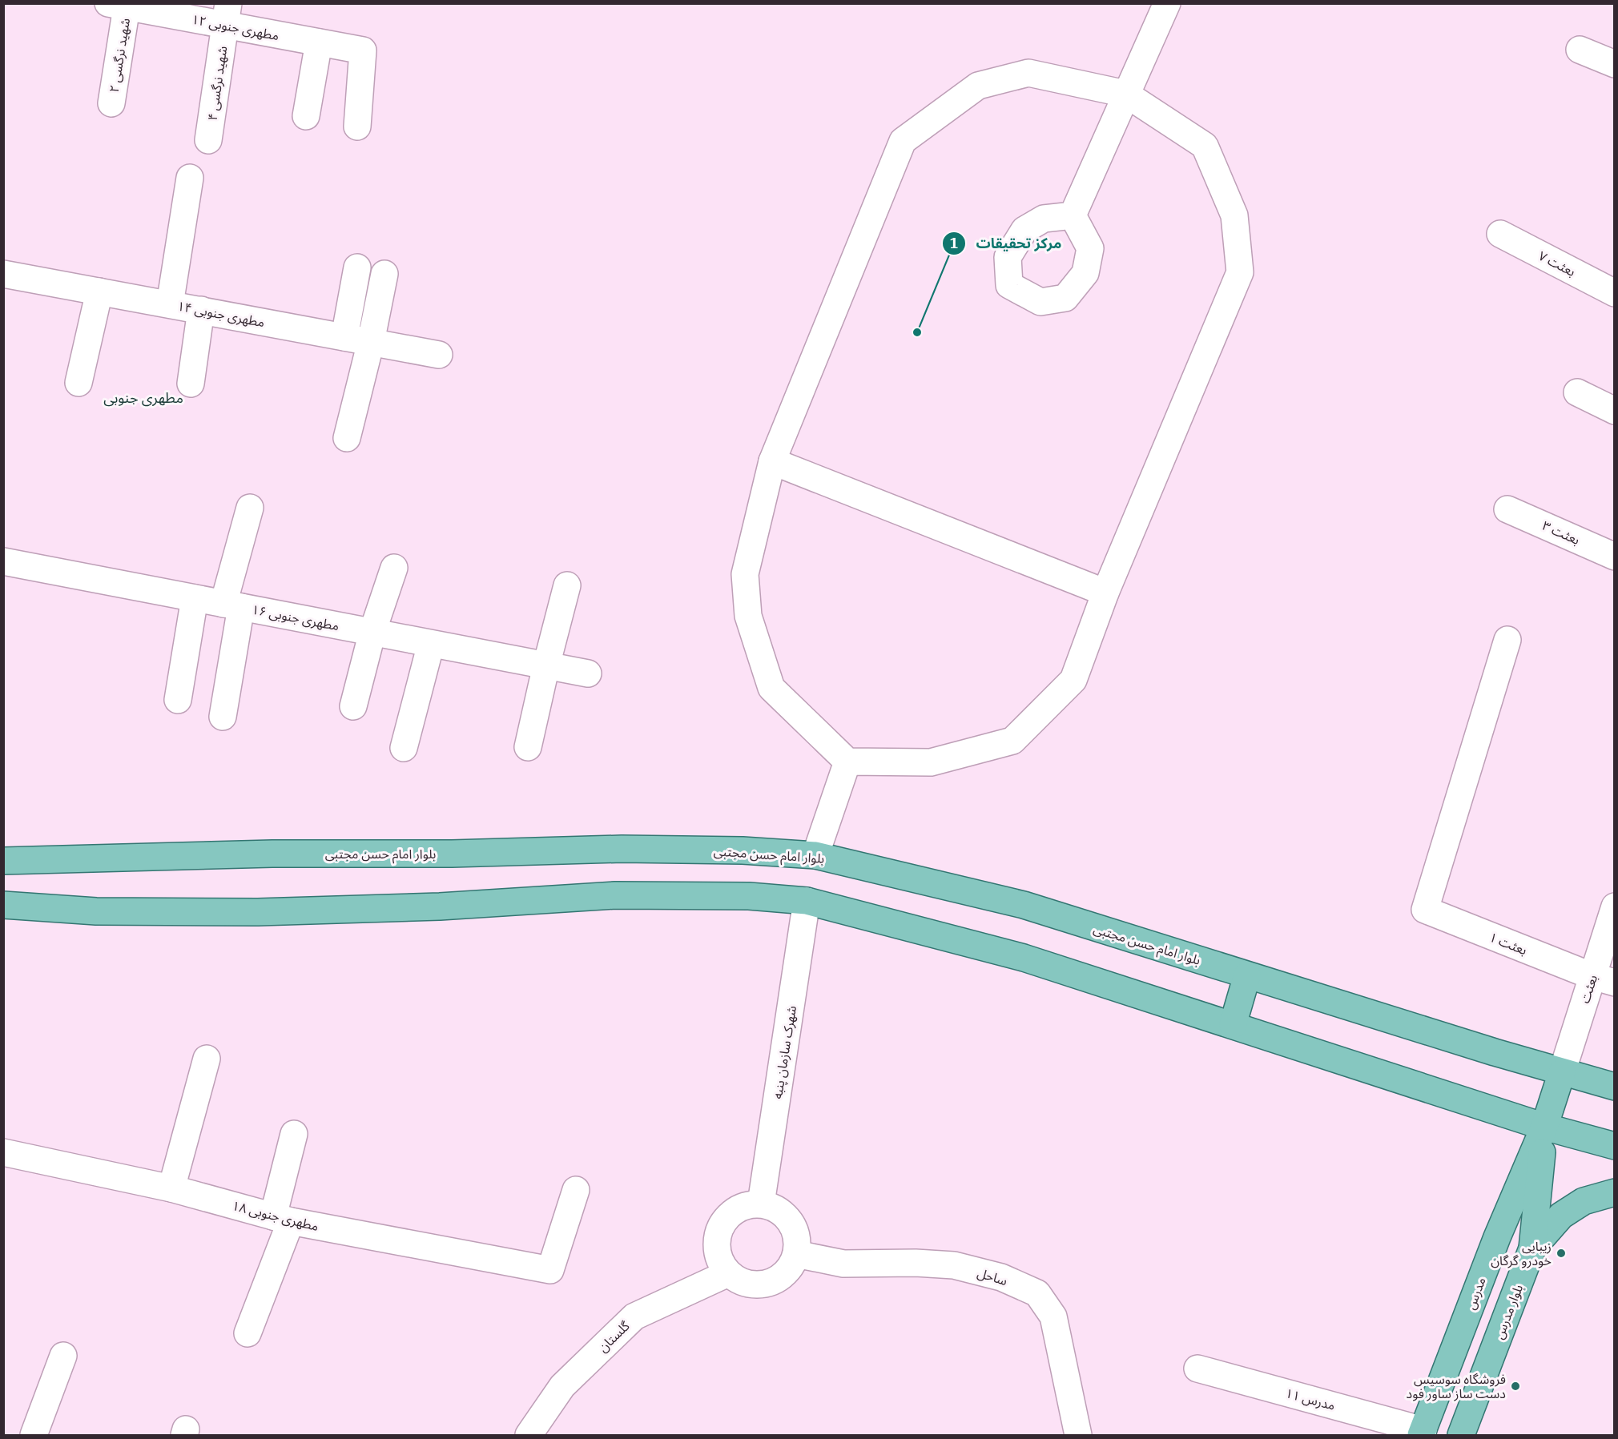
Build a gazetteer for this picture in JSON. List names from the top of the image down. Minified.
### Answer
{"streets":{"main road":["بلوار امام حسن مجتبی","مدرس","بلوار مدرس"],"street":["۱۲ مطهری جنوبی","۲ شهید نرگسی","۴ شهید نرگسی","۷ بعثت","۱۴ مطهری جنوبی","۳ بعثت","۱۶ مطهری جنوبی","۱ بعثت","بعثت","شهرک سازمان پنبه","۱۸ مطهری جنوبی","ساحل","گلستان","مدرس ۱۱"]},"crossings":[["۱۲ مطهری جنوبی","۲ شهید نرگسی"],["۱۲ مطهری جنوبی","۴ شهید نرگسی"],["بلوار امام حسن مجتبی","بعثت"],["۱ بعثت","بعثت"],["شهرک سازمان پنبه","ساحل"],["شهرک سازمان پنبه","گلستان"],["ساحل","گلستان"],["مدرس","بلوار مدرس"],["مدرس","مدرس ۱۱"]],"districts":["مطهری جنوبی"],"places":["مرکز تحقیقات","زیبایی خودرو گرگان","فروشگاه سوسیس دست ساز ساور فود"]}
